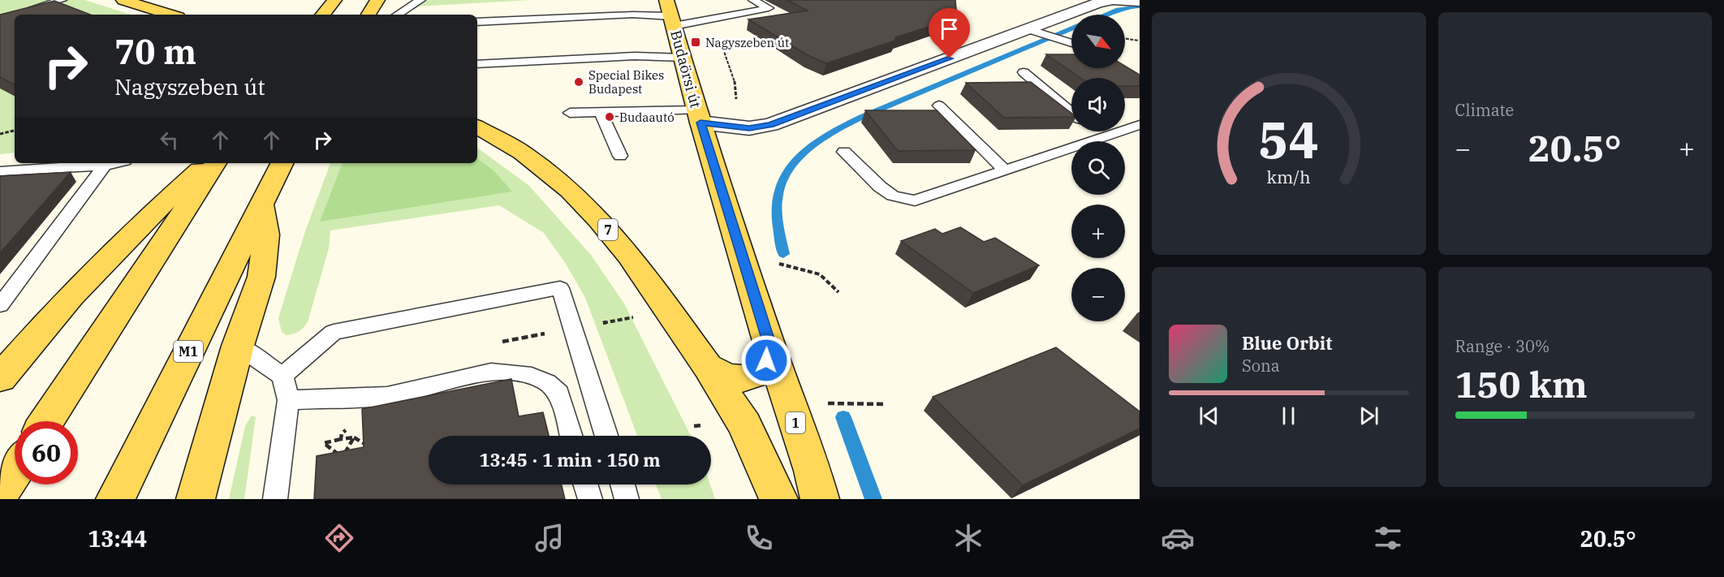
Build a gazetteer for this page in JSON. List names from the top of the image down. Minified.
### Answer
{"streets":{"main road":["Budaörsi út","7","M1","1"]},"places":{"transit":["Nagyszeben út"],"other":["Special Bikes Budapest","Budaautó"]},"north":"bottom right","page":{"tile":["Climate",["Range · 30%","150 km"]],"map_buttons":["+","−"],"turn":["70 m","Nagyszeben út"],"heat":["−","20.5°","+"],"song":["Blue Orbit","Sona"],"limit":"60","trip":"13:45 · 1 min · 150 m","tabs":["13:44","20.5°"],"gauge":["54","km/h"]}}
